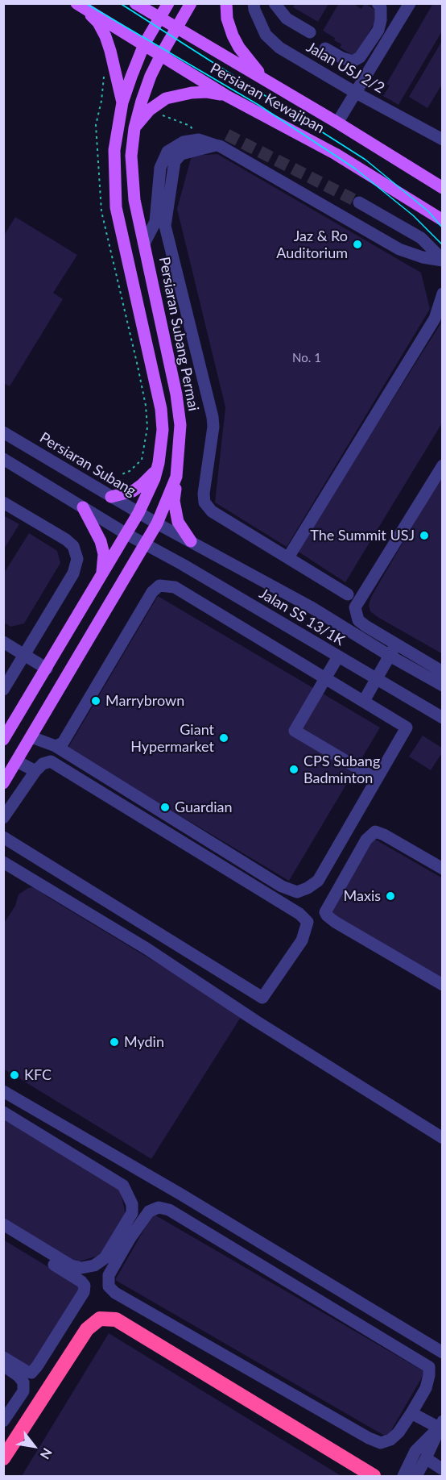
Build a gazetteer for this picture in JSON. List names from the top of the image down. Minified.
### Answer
{"streets":{"main road":["Persiaran Kewajipan","Persiaran Subang Permai"],"street":["Jalan USJ 2/2","Persiaran Subang","Jalan SS 13/1K"]},"crossings":[["Persiaran Kewajipan","Persiaran Subang Permai"],["Persiaran Subang Permai","Persiaran Subang"],["Persiaran Subang Permai","Jalan SS 13/1K"],["Persiaran Subang","Jalan SS 13/1K"]],"places":["Jaz & Ro Auditorium","The Summit USJ","Marrybrown","Giant Hypermarket","CPS Subang Badminton","Guardian","Maxis","Mydin","KFC"],"house_numbers":["No. 1"],"north":"bottom right"}
